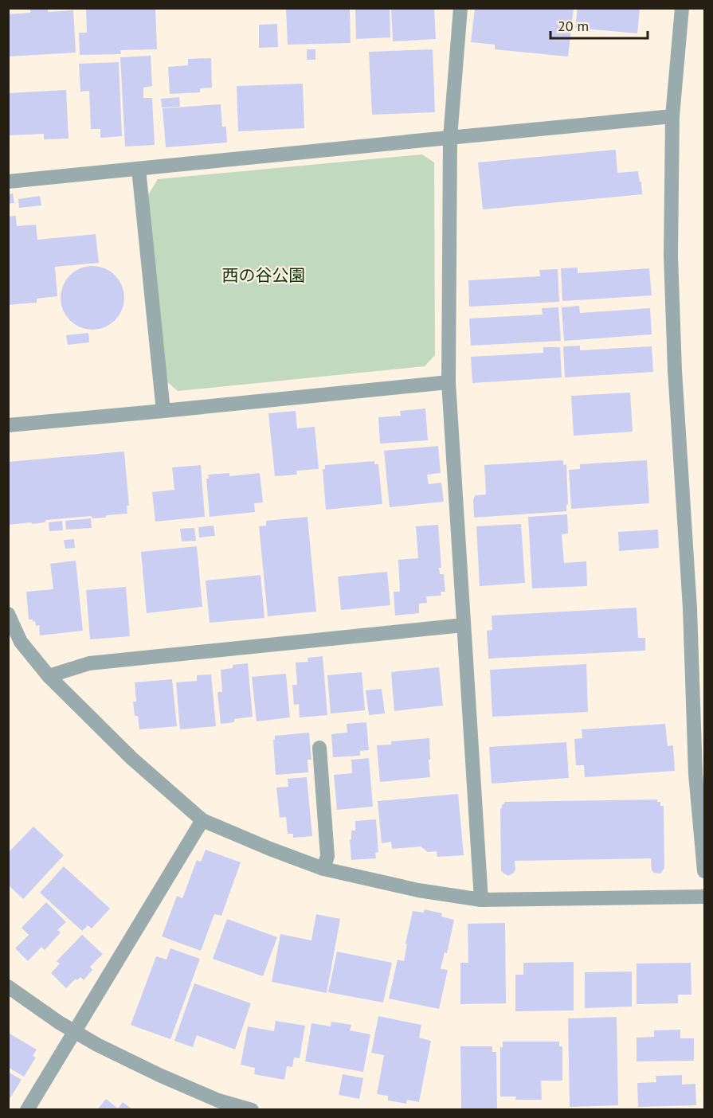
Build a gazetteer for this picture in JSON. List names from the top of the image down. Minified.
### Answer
{"parks":["西の谷公園"],"scale_bar":"20 m"}
